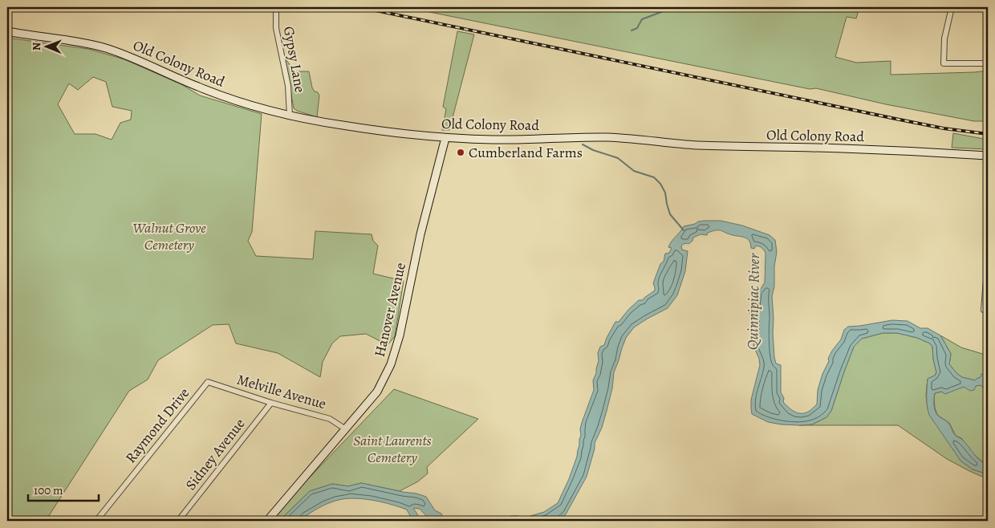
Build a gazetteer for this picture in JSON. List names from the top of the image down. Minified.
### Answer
{"streets":{"main road":["Old Colony Road","Hanover Avenue"],"street":["Gypsy Lane","Melville Avenue","Raymond Drive","Sidney Avenue"]},"crossings":[["Gypsy Lane","Old Colony Road"],["Old Colony Road","Hanover Avenue"],["Hanover Avenue","Melville Avenue"],["Melville Avenue","Raymond Drive"],["Melville Avenue","Sidney Avenue"]],"water":["Quinnipiac River"],"parks":["Walnut Grove Cemetery","Saint Laurents Cemetery"],"places":["Cumberland Farms"],"scale_bar":"100 m","north":"left"}
